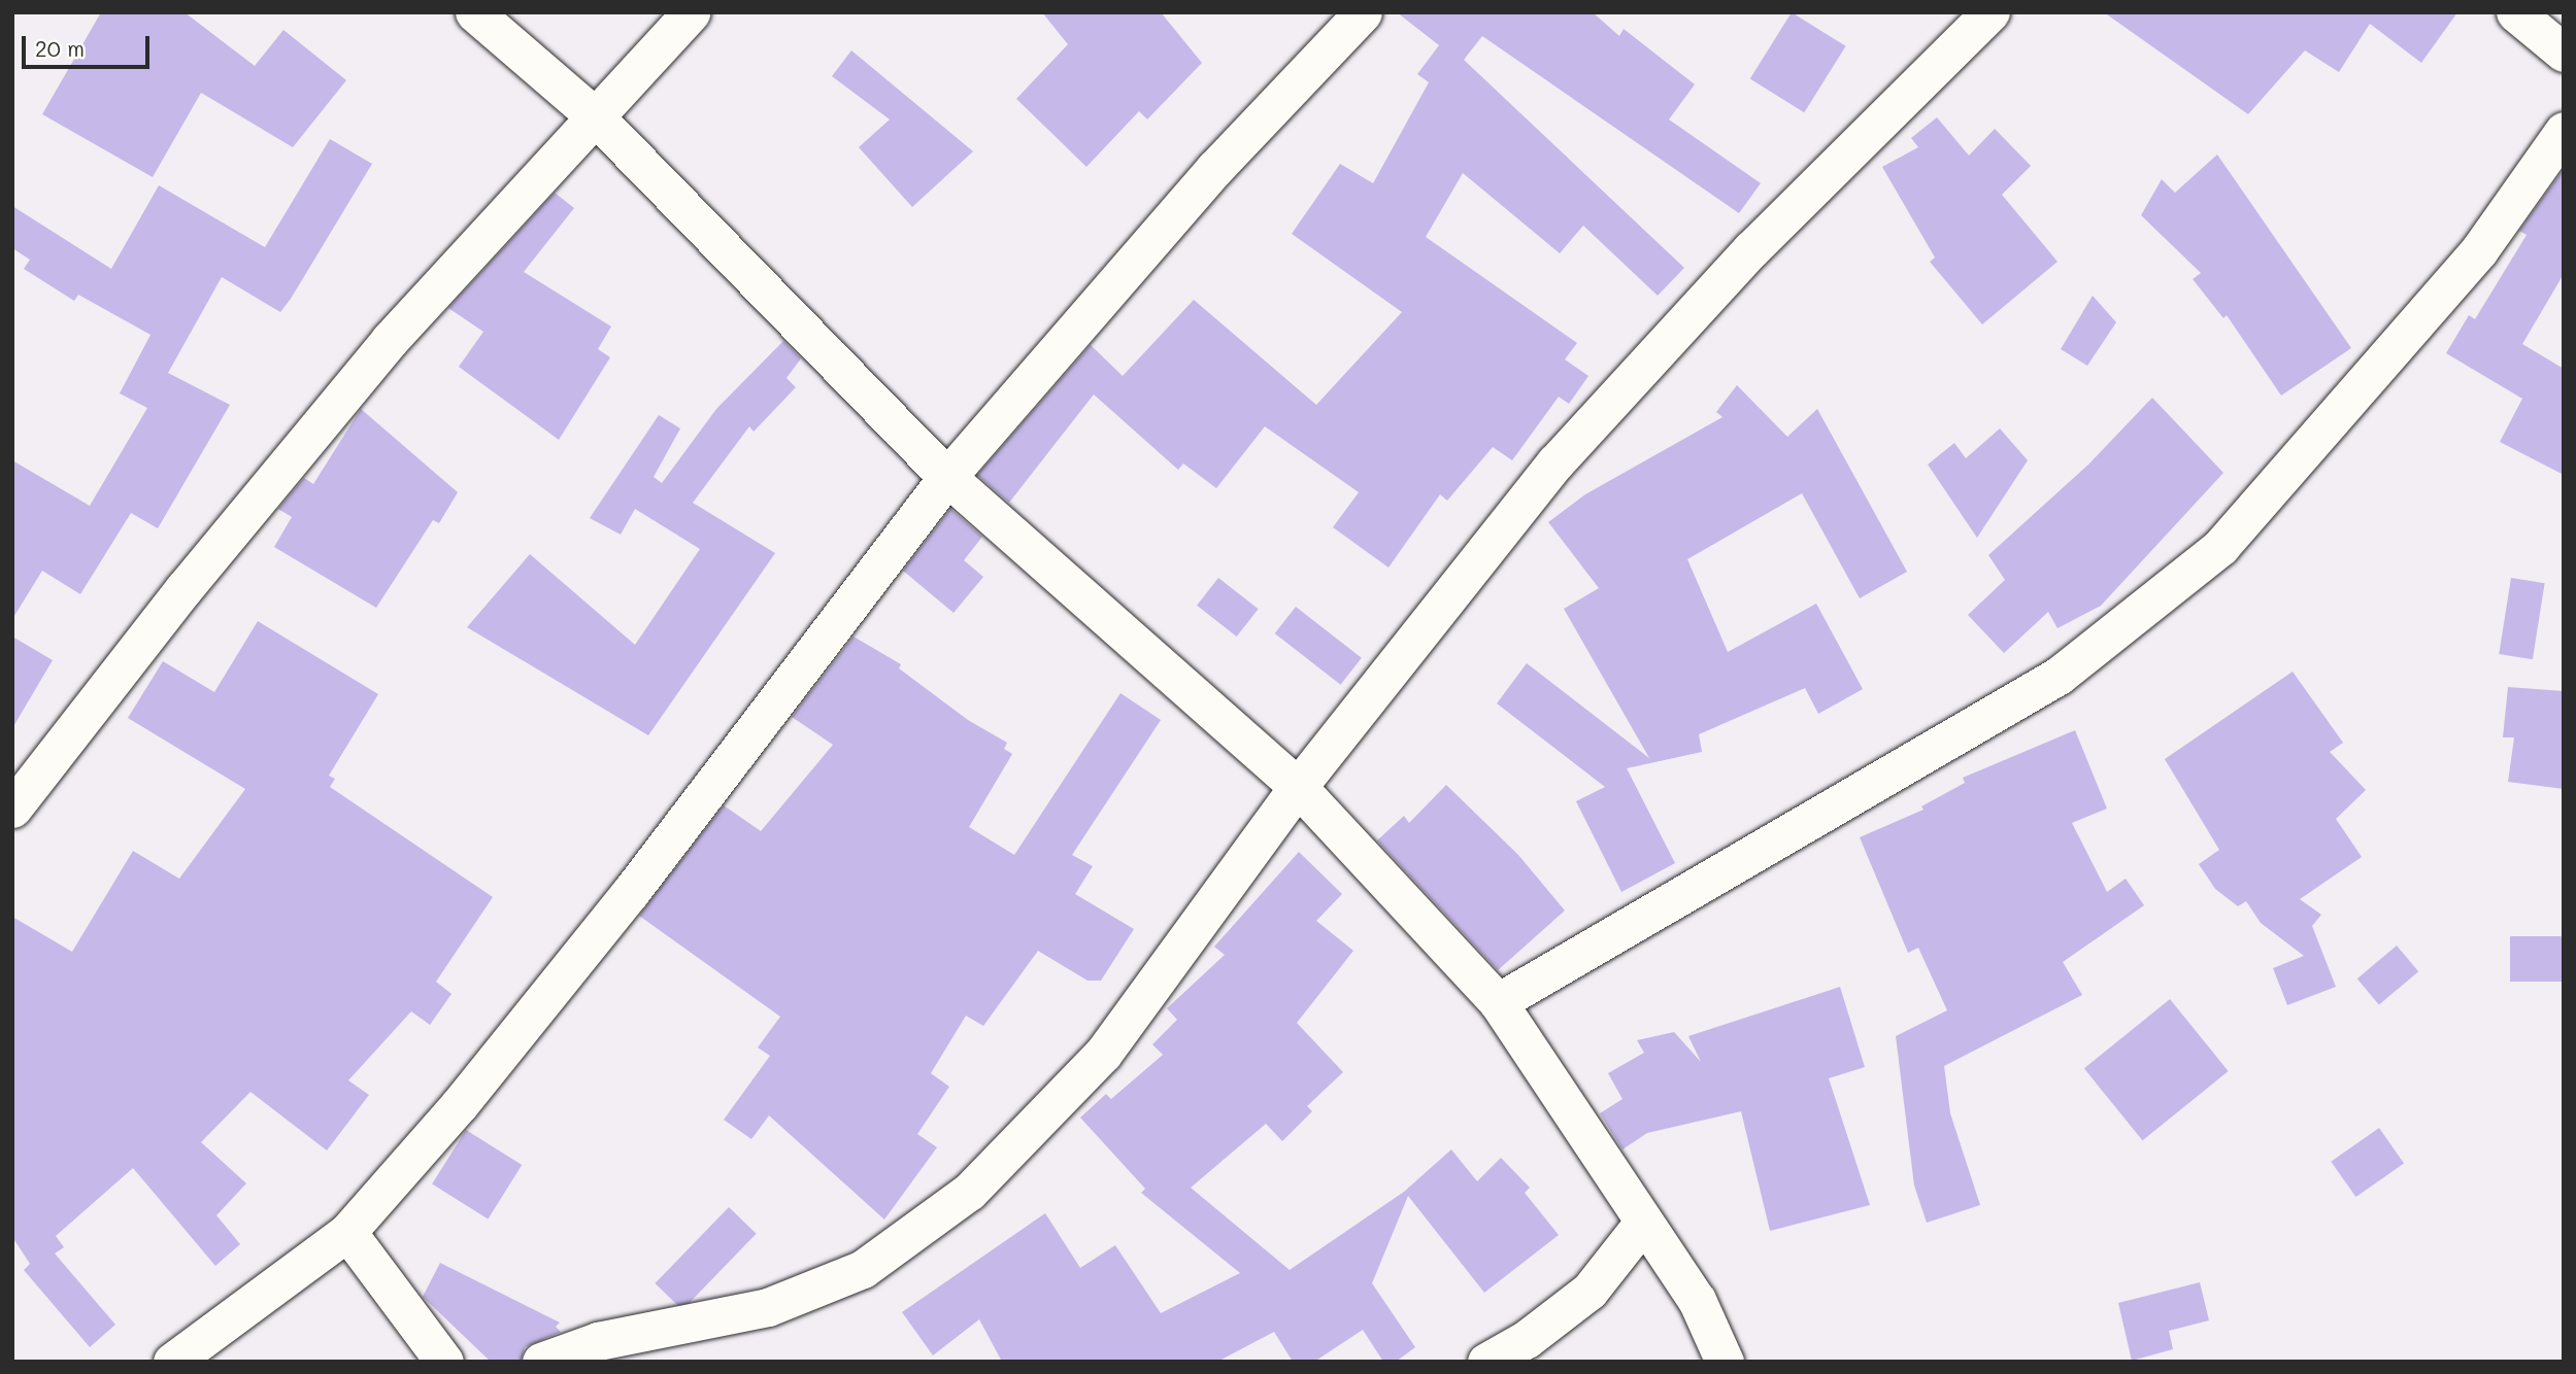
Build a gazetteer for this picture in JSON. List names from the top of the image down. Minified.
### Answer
{"scale_bar":"20 m"}
